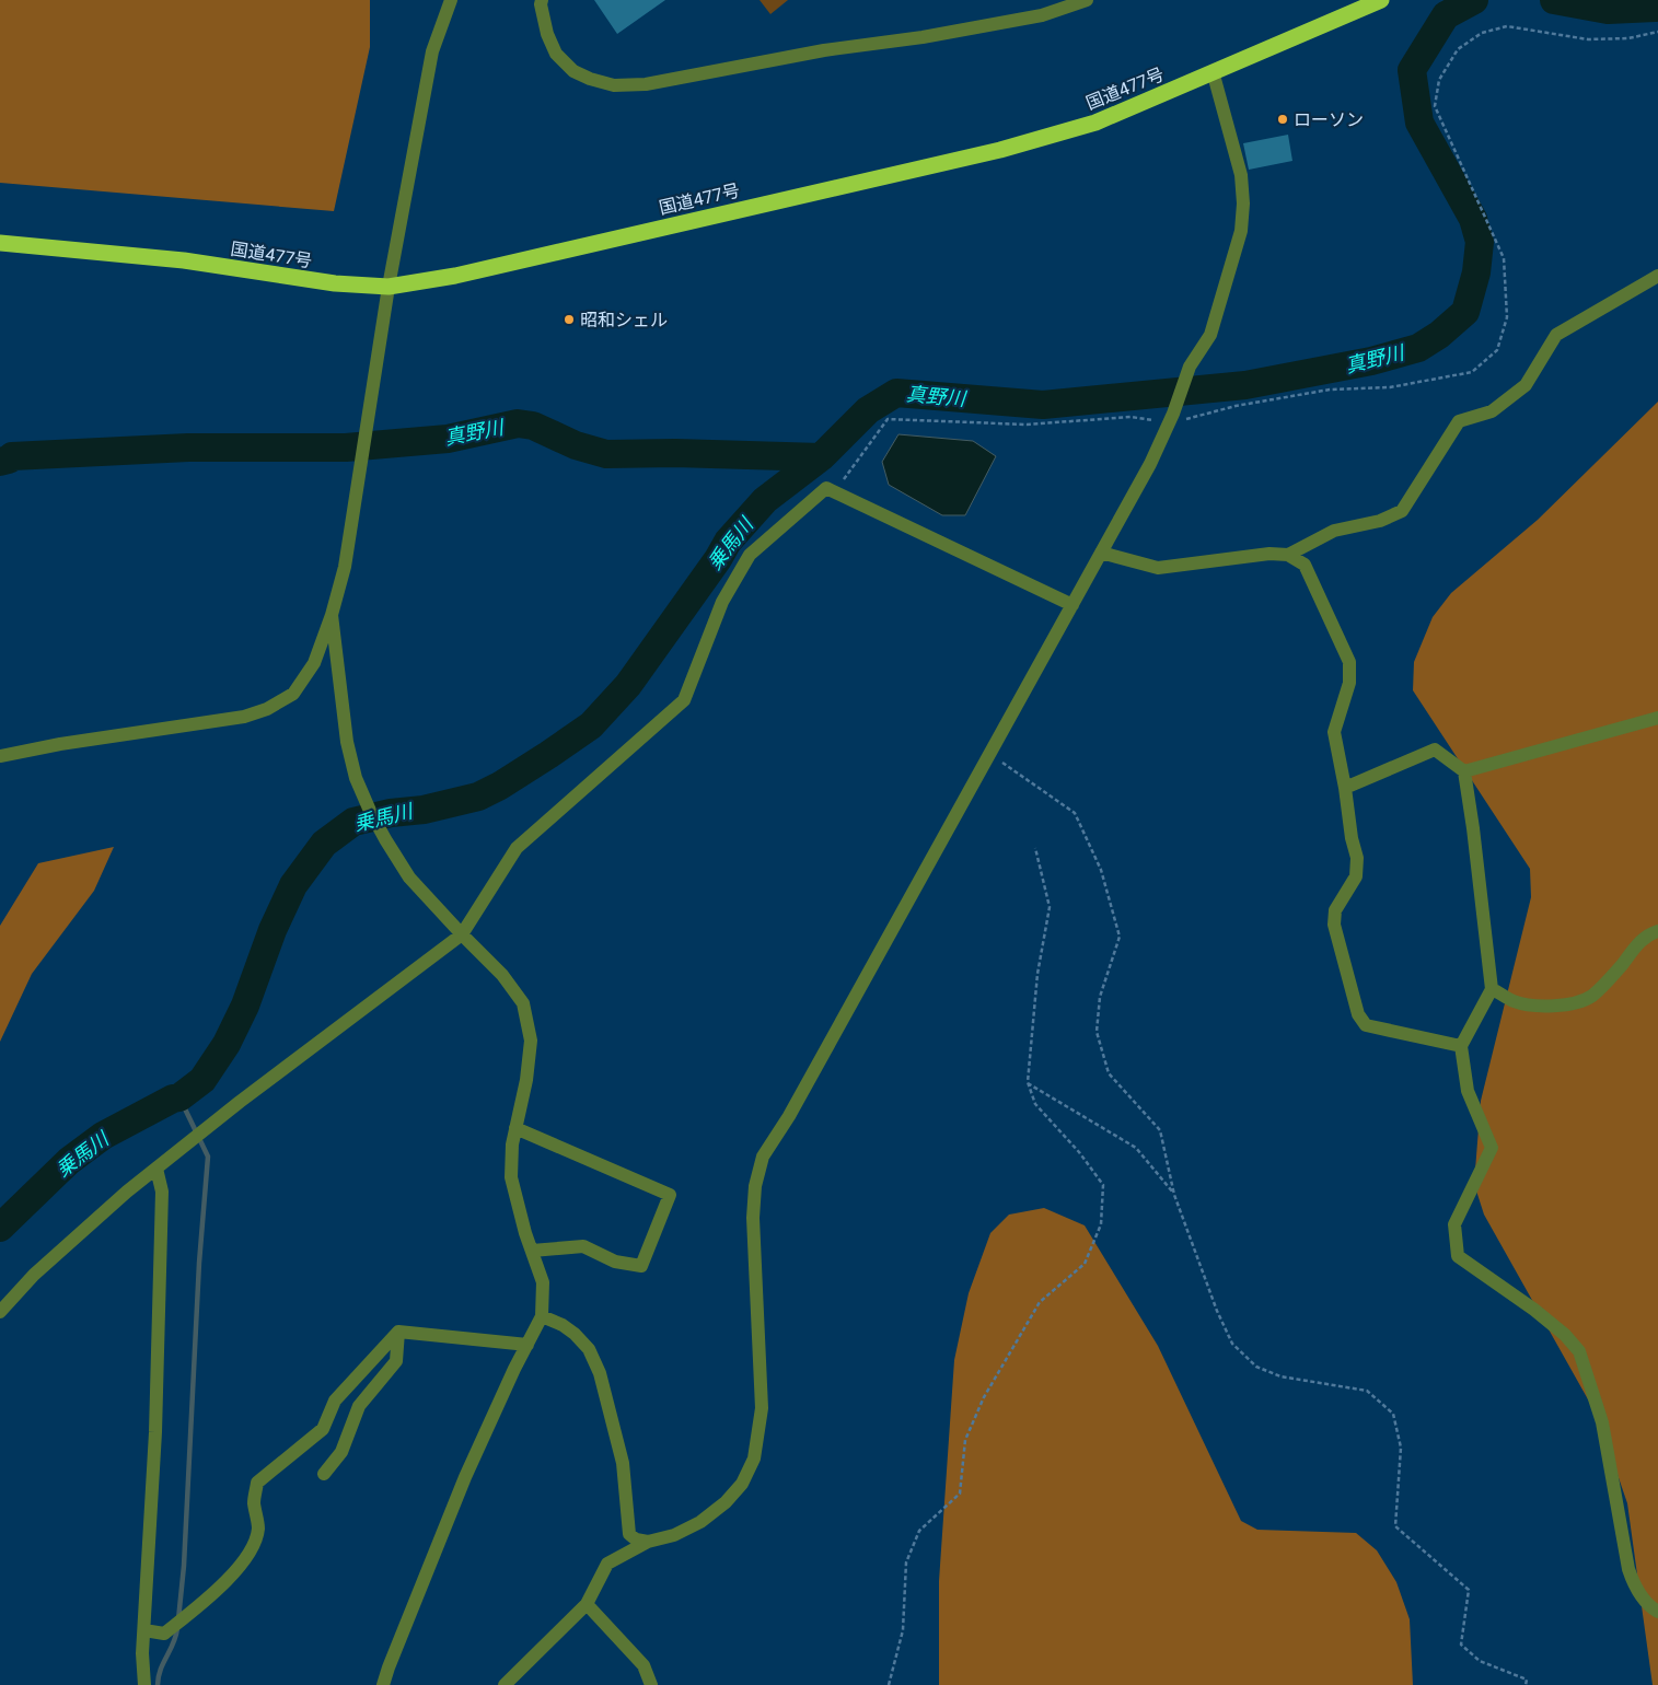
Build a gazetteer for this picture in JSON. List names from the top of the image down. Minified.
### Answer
{"streets":{"highway":["国道477号"]},"water":["真野川","乗馬川"],"places":["ローソン","昭和シェル"]}
